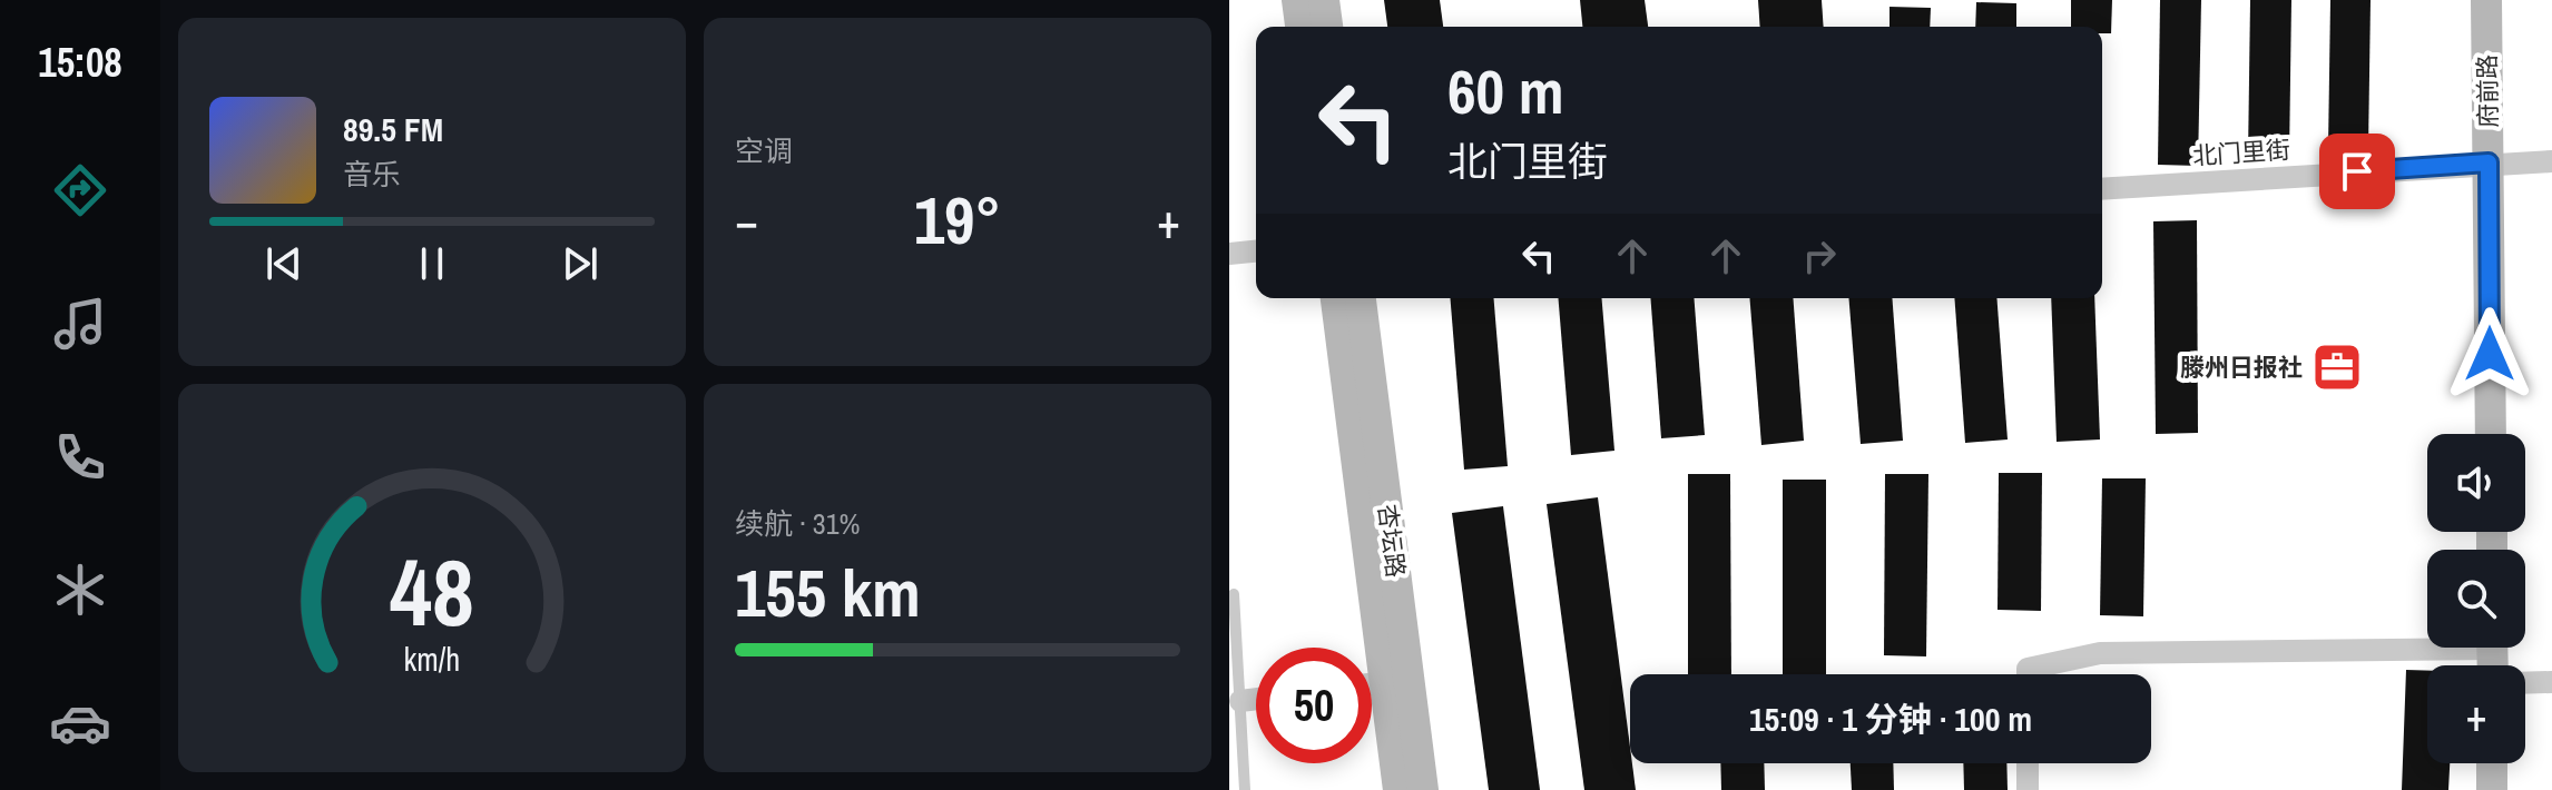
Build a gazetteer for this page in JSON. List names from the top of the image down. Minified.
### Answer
{"streets":{"main road":["府前路","杏坛路"],"street":["北门里街"]},"crossings":[["府前路","北门里街"]],"places":{"office":["滕州日报社"]},"page":{"tabs":"15:08","tile":["空调",["续航 · 31%","155 km"]],"turn":["60 m","北门里街"],"song":["89.5 FM","音乐"],"heat":["−","19°","+"],"map_buttons":"+","limit":"50","trip":"15:09 · 1 分钟 · 100 m","gauge":["48","km/h"]}}
